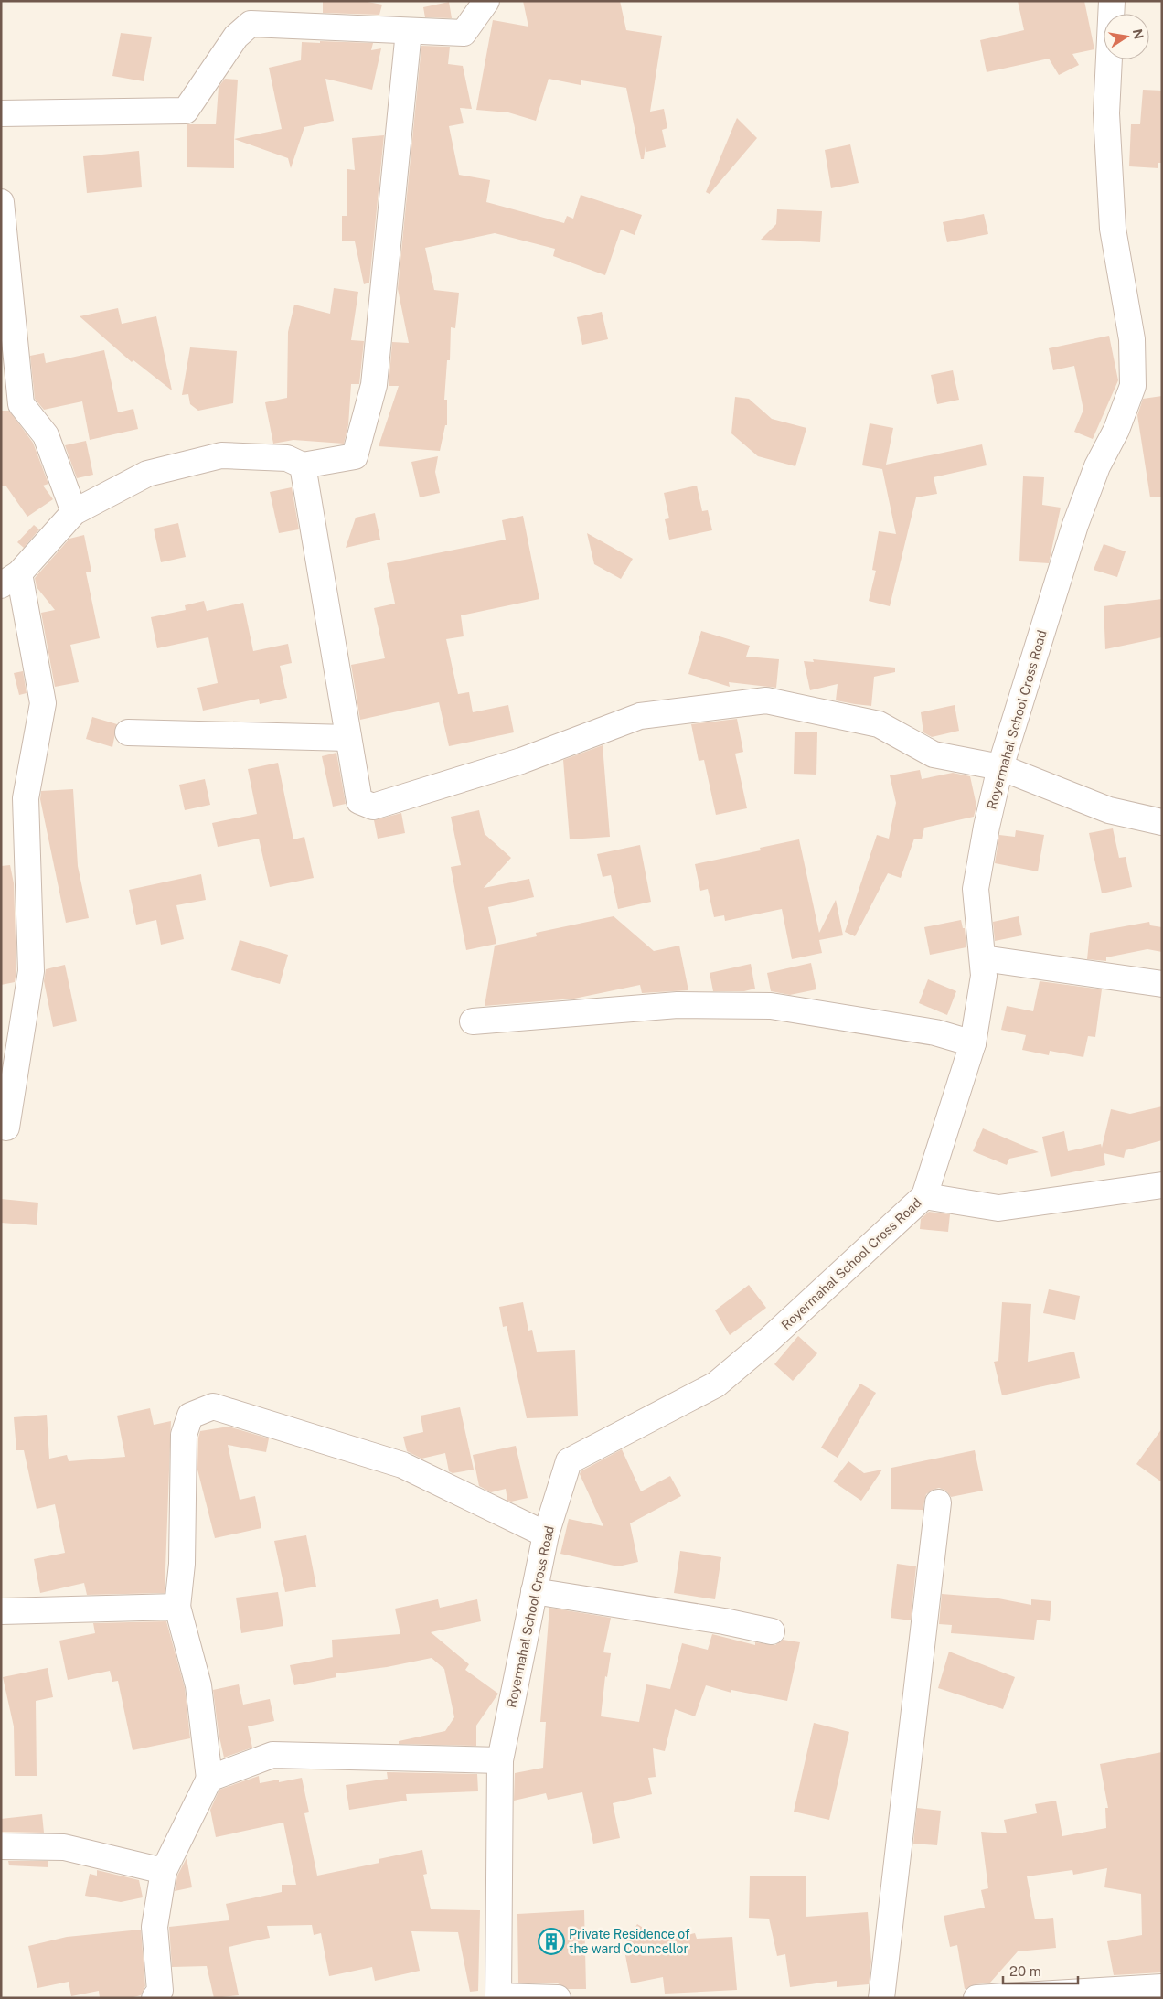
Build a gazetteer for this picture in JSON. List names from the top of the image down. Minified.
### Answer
{"streets":{"street":["Royermahal School Cross Road"]},"places":{"building":["Private Residence of the ward Councellor"]},"scale_bar":"20 m","north":"right"}
